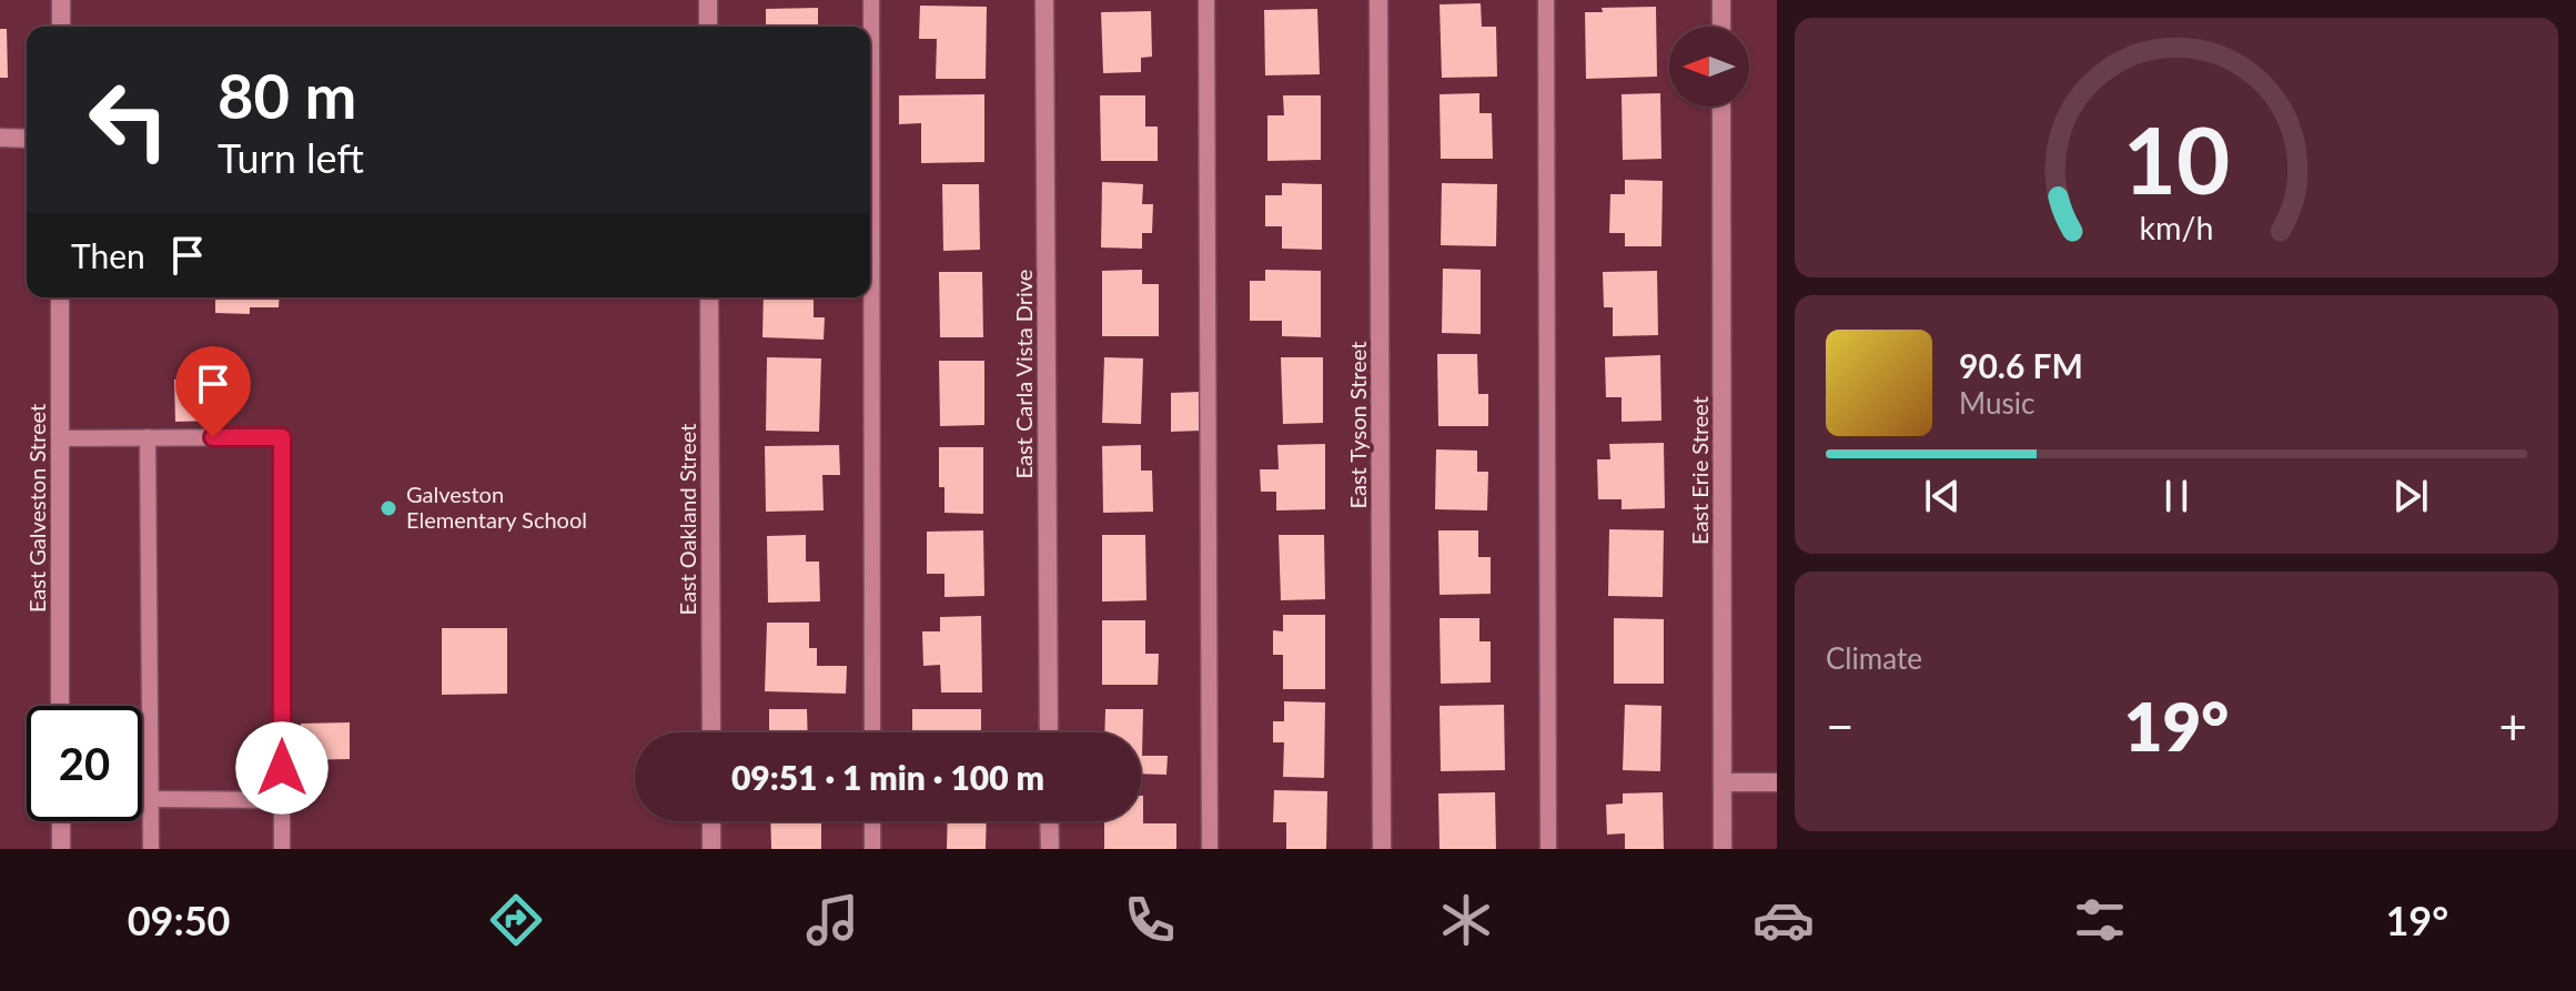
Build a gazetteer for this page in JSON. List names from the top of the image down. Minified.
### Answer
{"streets":{"street":["East Carla Vista Drive","East Tyson Street","East Erie Street","East Galveston Street","East Oakland Street"]},"places":["Galveston Elementary School"],"north":"left","page":{"turn":["80 m","Turn left"],"then":"Then","song":["90.6 FM","Music"],"tile":"Climate","heat":["−","19°","+"],"limit":"20","trip":"09:51 · 1 min · 100 m","tabs":["09:50","19°"],"gauge":["10","km/h"]}}
